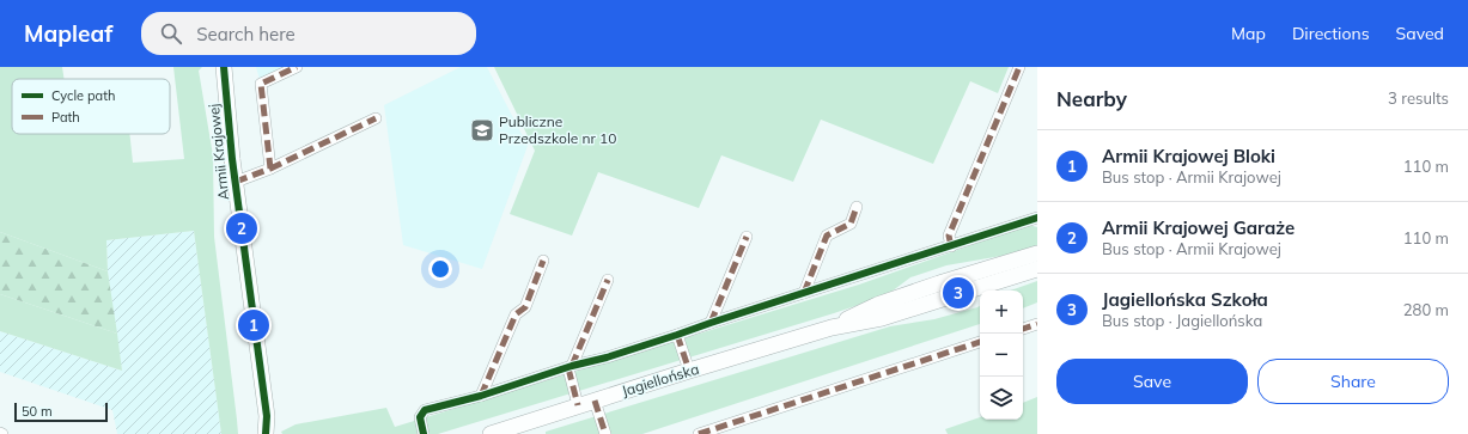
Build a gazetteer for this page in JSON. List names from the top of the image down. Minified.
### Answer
{"streets":{"street":["Armii Krajowej","Jagiellońska"]},"places":{"school or university":["Publiczne Przedszkole nr 10"]},"legend":["Cycle path","Path"],"scale_bar":"50 m","page":{"header":"Mapleaf","search":"Search here","nav":["Map","Directions","Saved"],"heading":["Nearby","3 results"],"list":[{"mark":"1","name":"Armii Krajowej Bloki","note":"Bus stop · Armii Krajowej","value":"110 m"},{"mark":"2","name":"Armii Krajowej Garaże","note":"Bus stop · Armii Krajowej","value":"110 m"},{"mark":"3","name":"Jagiellońska Szkoła","note":"Bus stop · Jagiellońska","value":"280 m"}],"pins":["2","3","1"],"map_buttons":["+","−"],"buttons":["Save","Share"],"scale":"50 m"}}
